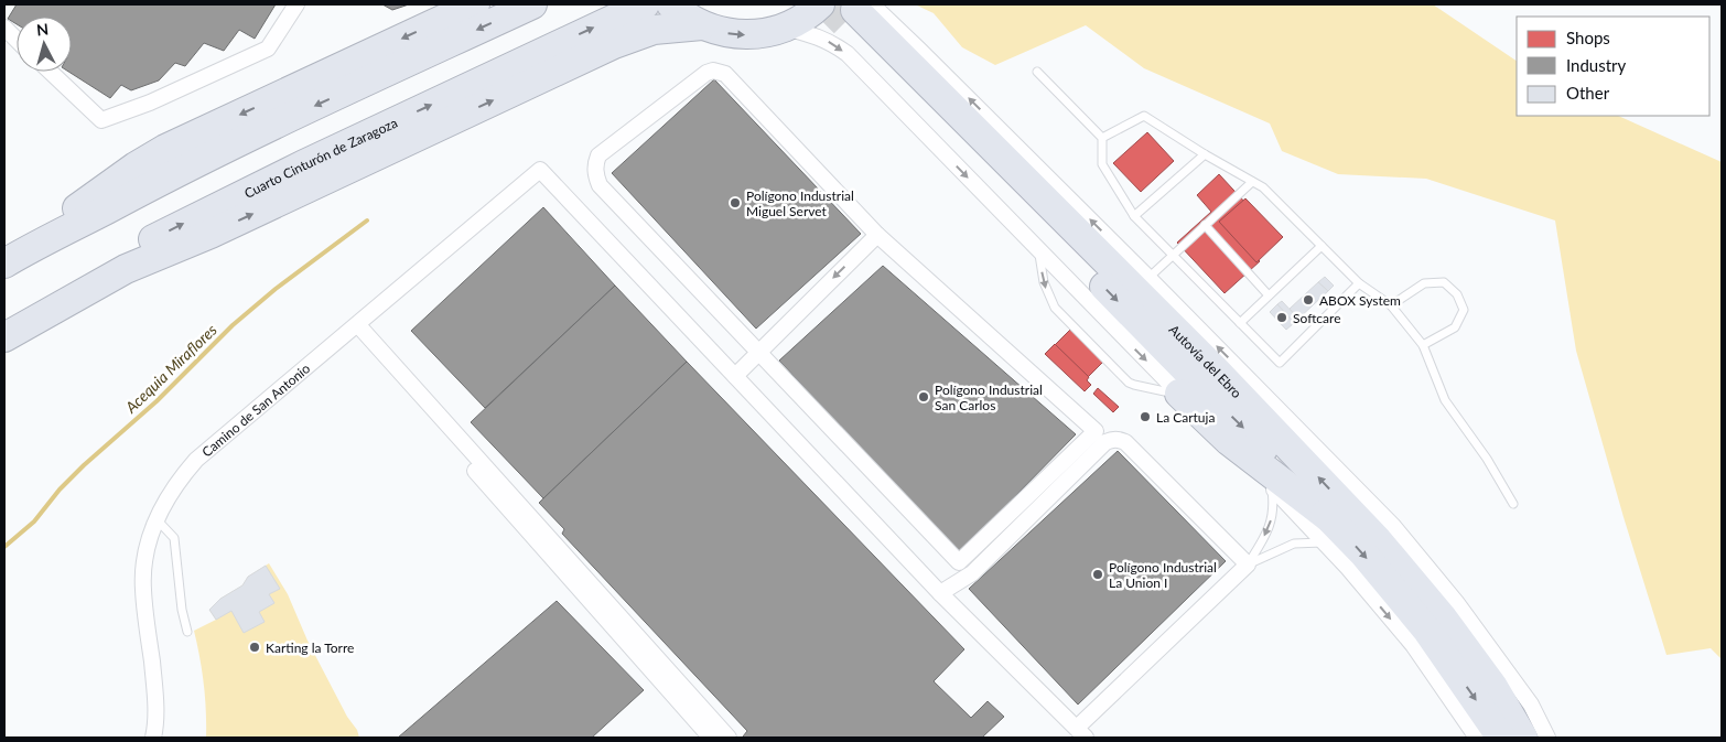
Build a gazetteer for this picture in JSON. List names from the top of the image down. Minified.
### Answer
{"streets":{"highway":["Cuarto Cinturón de Zaragoza","Autovía del Ebro"],"street":["Camino de San Antonio"]},"water":["Acequia Miraflores"],"places":["Polígono Industrial Miguel Servet","ABOX System","Softcare","Polígono Industrial San Carlos","La Cartuja","Polígono Industrial La Union I","Karting la Torre"],"legend":["Shops","Industry","Other"],"north":"top"}
